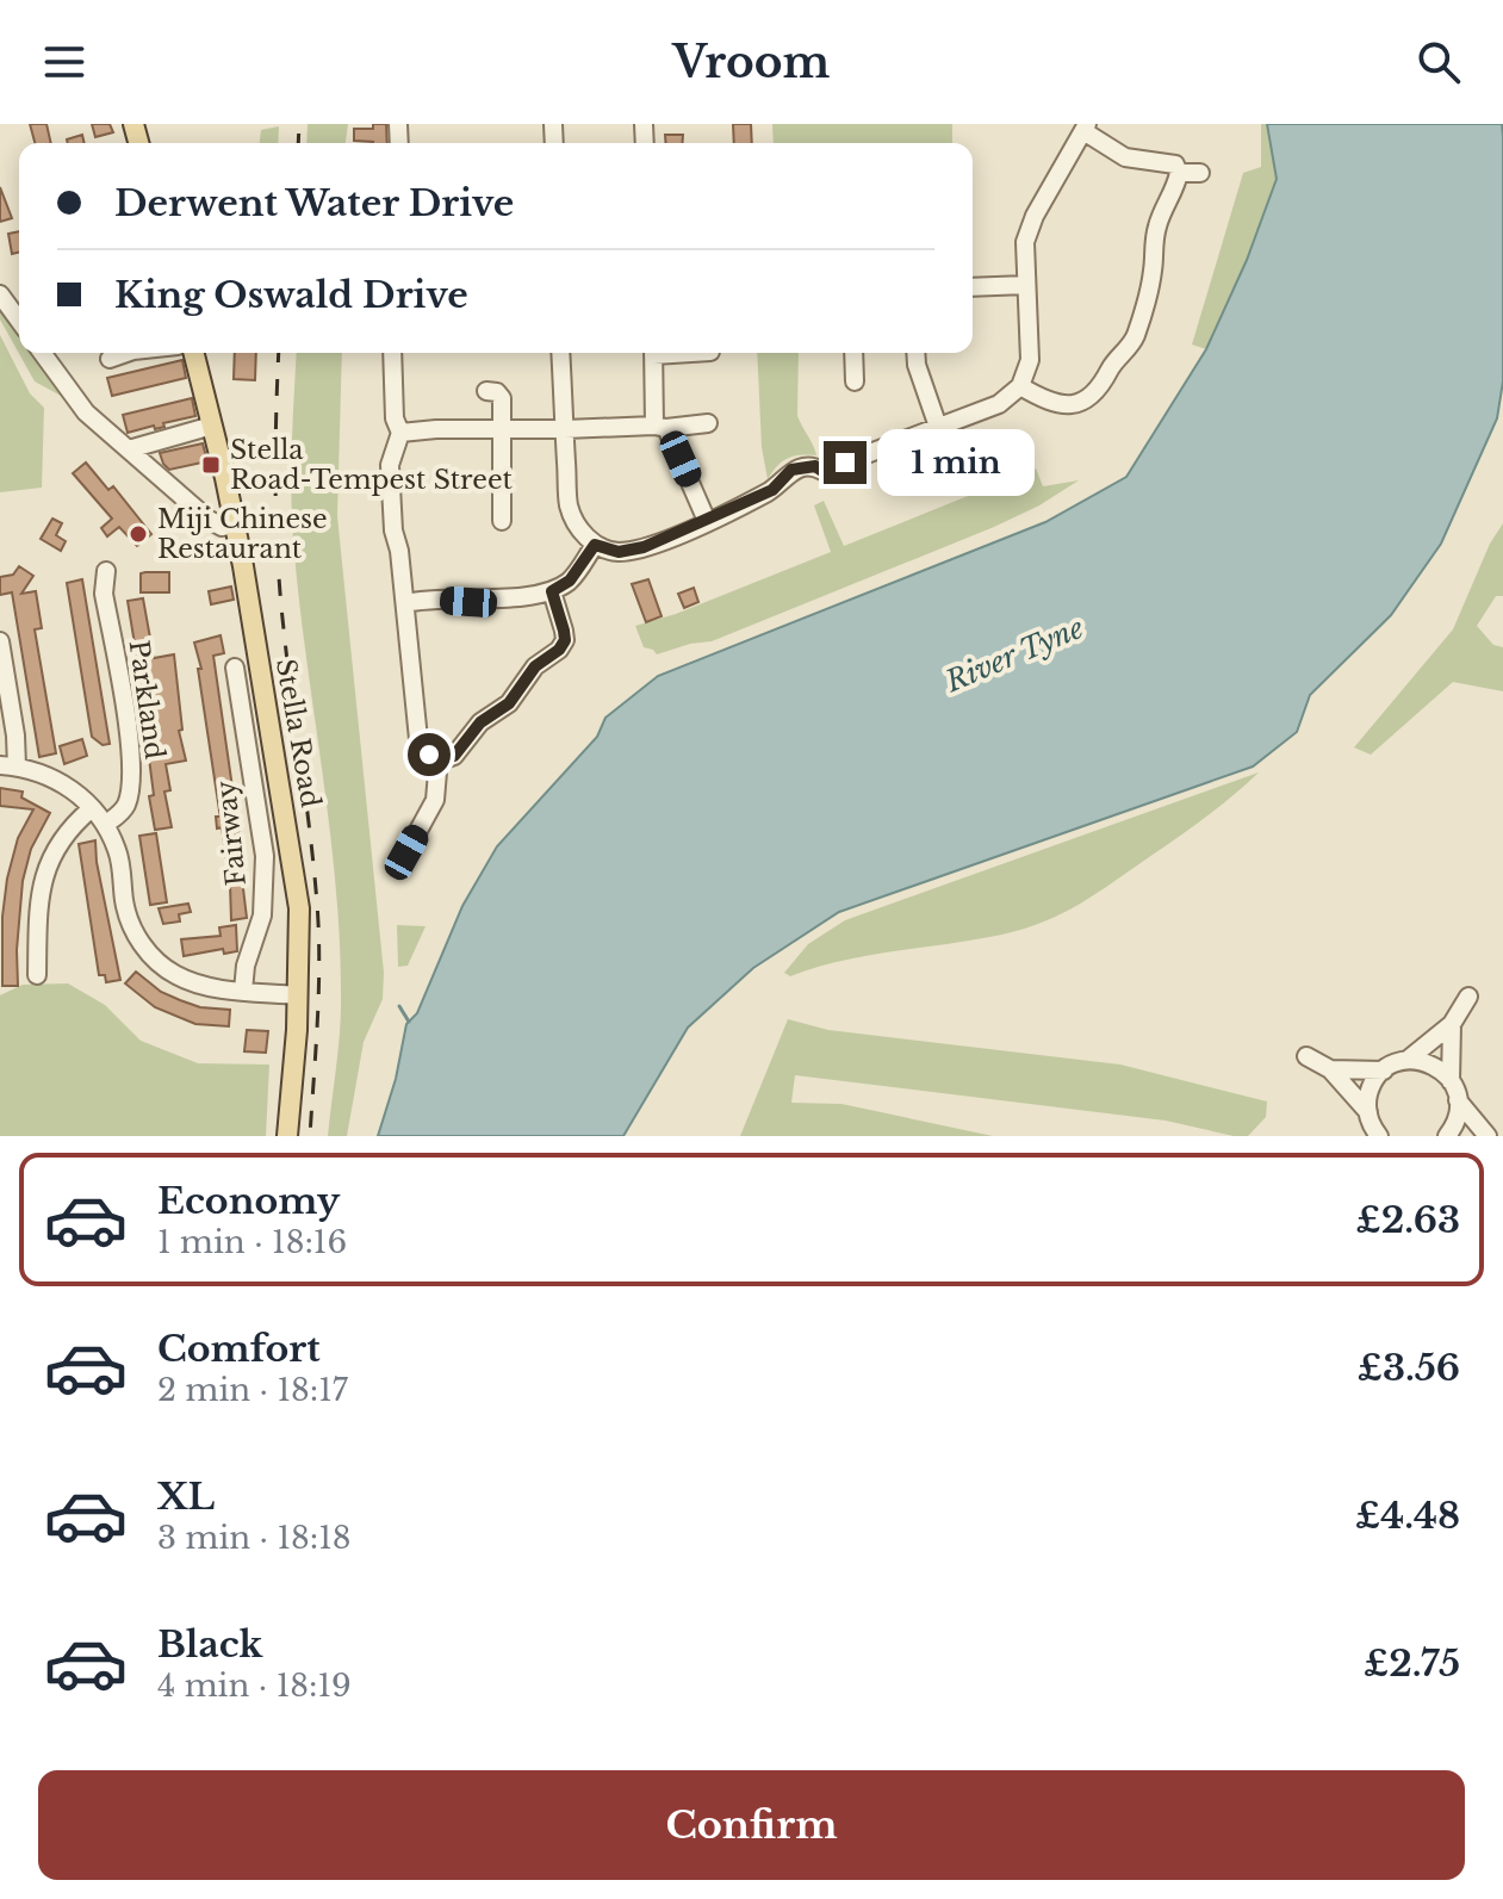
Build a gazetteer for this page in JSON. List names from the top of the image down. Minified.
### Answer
{"streets":{"main road":["Stella Road"],"street":["Parkland","Fairway"]},"water":["River Tyne"],"places":{"transit":["Stella Road-Tempest Street"],"other":["Miji Chinese Restaurant"]},"page":{"header":"Vroom","banner":["Derwent Water Drive","King Oswald Drive"],"bubble":"1 min","list":[{"name":"Economy","note":"1 min · 18:16","value":"£2.63"},{"name":"Comfort","note":"2 min · 18:17","value":"£3.56"},{"name":"XL","note":"3 min · 18:18","value":"£4.48"},{"name":"Black","note":"4 min · 18:19","value":"£2.75"}],"buttons":"Confirm"}}
